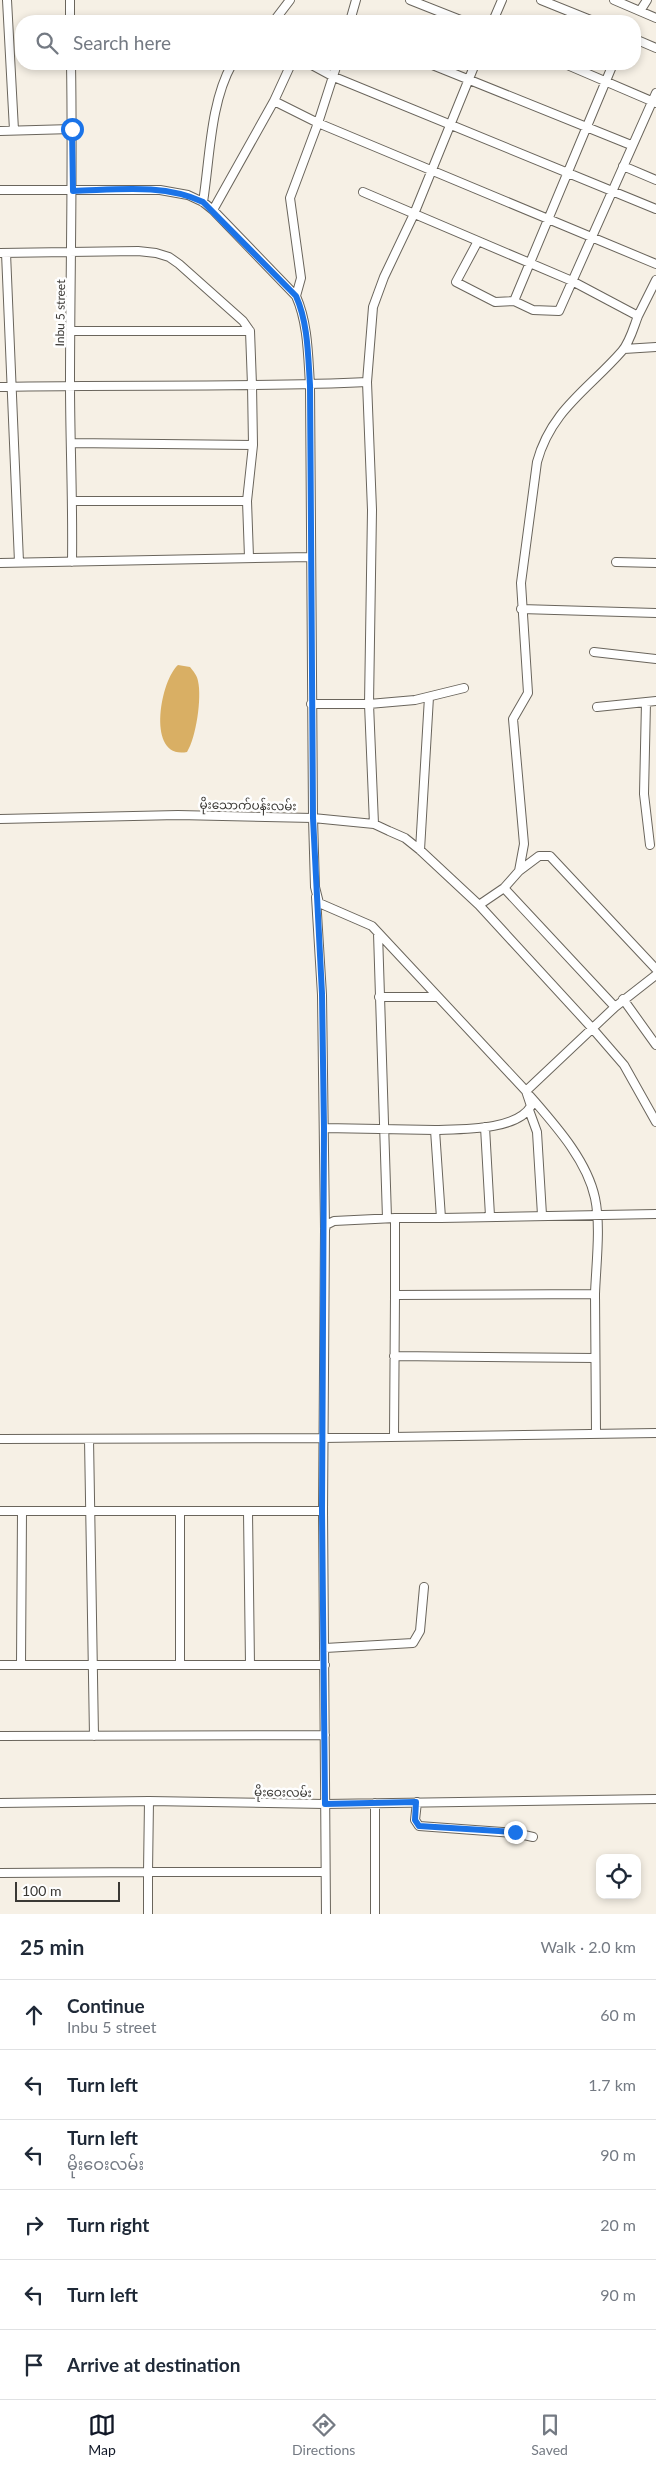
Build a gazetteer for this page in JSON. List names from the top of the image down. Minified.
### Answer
{"streets":{"street":["Inbu 5 street","မိုးသောက်ပန်းလမ်း","မိုးဝေးလမ်း"]},"scale_bar":"100 m","page":{"search":"Search here","scale":"100 m","heading":["25 min","Walk · 2.0 km"],"list":[["Continue","Inbu 5 street","60 m"],["Turn left","1.7 km"],["Turn left","မိုးဝေးလမ်း","90 m"],["Turn right","20 m"],["Turn left","90 m"],"Arrive at destination"],"nav":["Map","Directions","Saved"]}}
